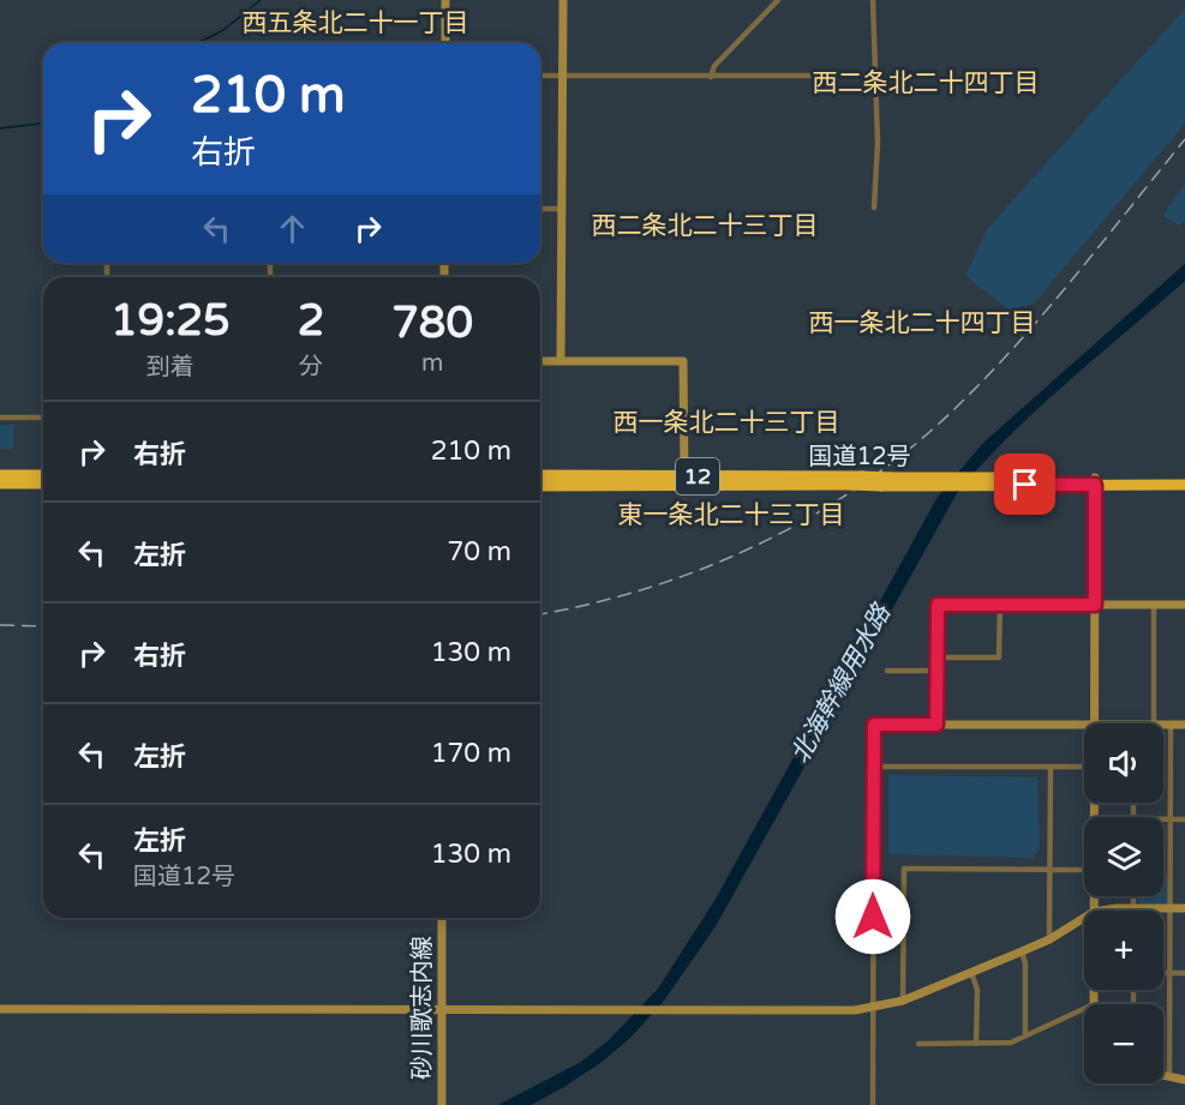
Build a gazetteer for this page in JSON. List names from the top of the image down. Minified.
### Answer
{"streets":{"highway":["国道12号","12"],"street":["砂川歌志内線"]},"districts":["西五条北二十一丁目","西二条北二十四丁目","西二条北二十三丁目","西一条北二十四丁目","西一条北二十三丁目","東一条北二十三丁目"],"water":["北海幹線用水路"],"page":{"turn":["210 m","右折"],"eta":["19:25","到着","2","分","780","m"],"list":[{"name":"右折","value":"210 m"},{"name":"左折","value":"70 m"},{"name":"右折","value":"130 m"},{"name":"左折","value":"170 m"},{"name":"左折","note":"国道12号","value":"130 m"}],"map_buttons":["+","−"]}}
